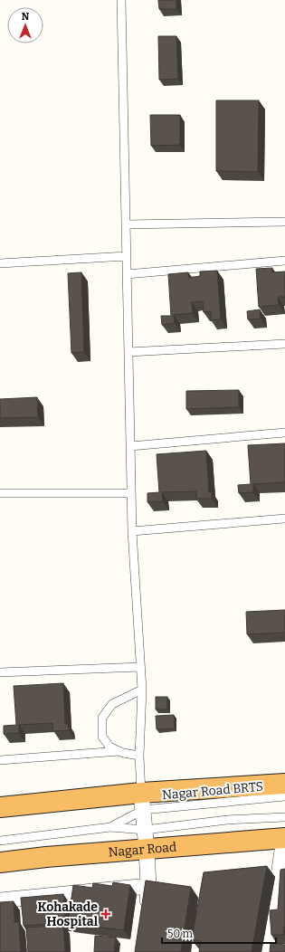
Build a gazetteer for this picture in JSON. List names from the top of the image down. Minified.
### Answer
{"streets":{"highway":["Nagar Road"],"lane":["Nagar Road BRTS"]},"places":{"health":["Kohakade Hospital"]},"scale_bar":"50 m","north":"top"}
